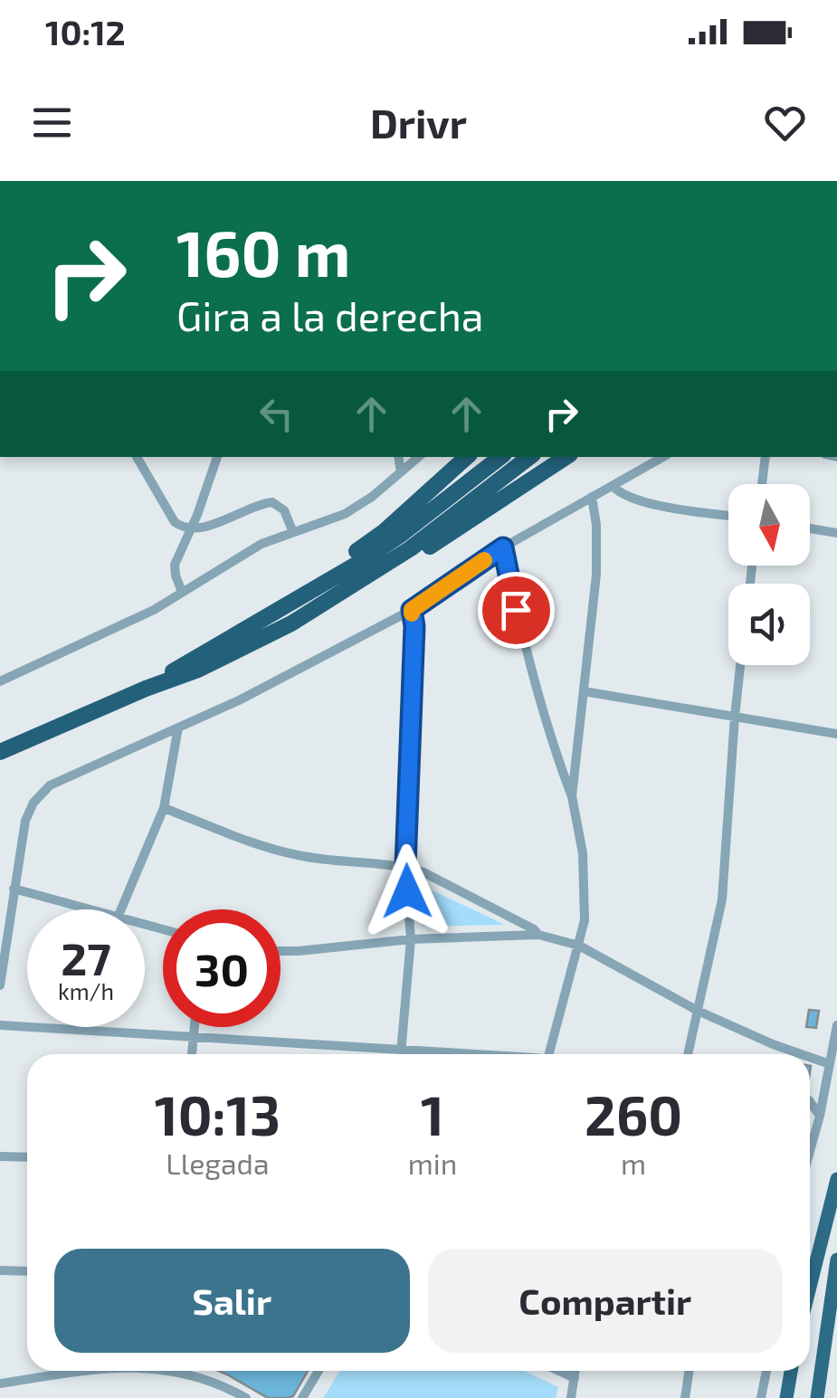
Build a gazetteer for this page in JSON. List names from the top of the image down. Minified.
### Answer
{"north":"bottom","page":{"status":"10:12","header":"Drivr","turn":["160 m","Gira a la derecha"],"speed":"27 km/h","limit":"30","eta":["10:13","Llegada","1","min","260","m"],"buttons":["Salir","Compartir"]}}
